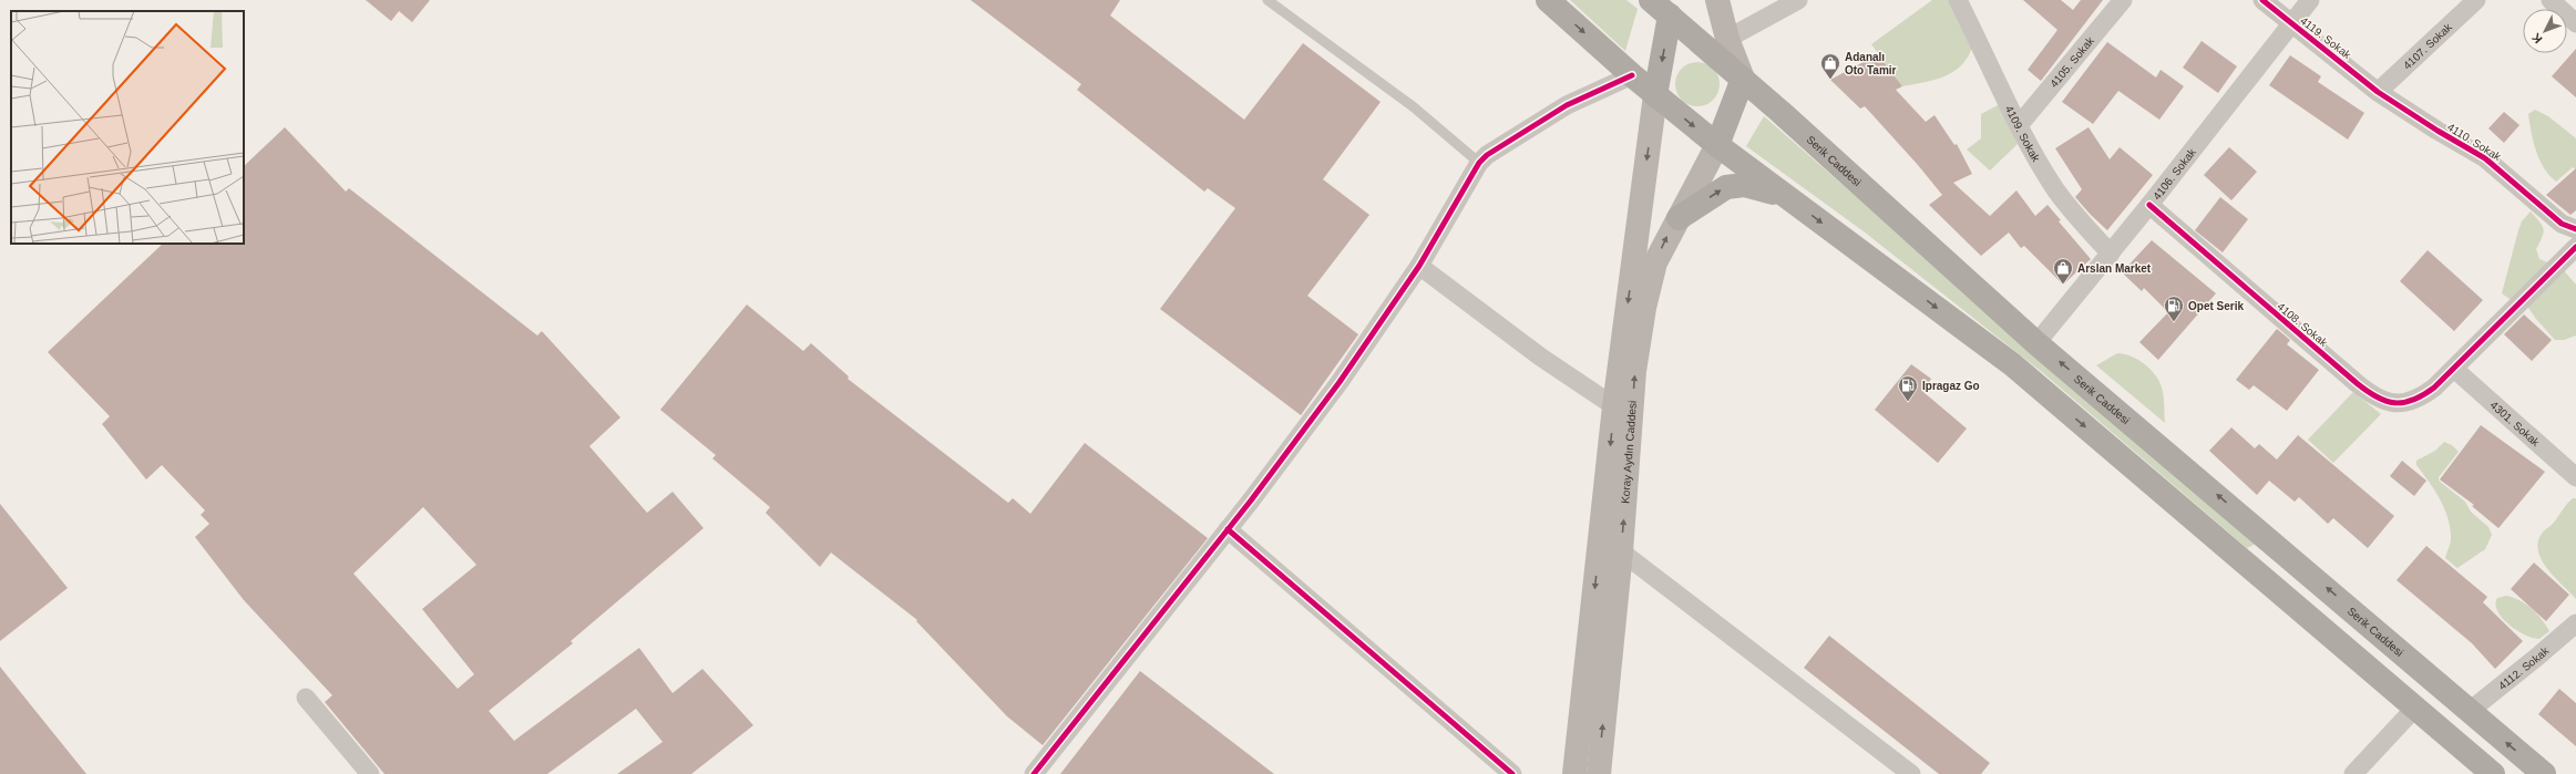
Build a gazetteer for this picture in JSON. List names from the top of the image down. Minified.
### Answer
{"streets":{"highway":["Serik Caddesi"],"main road":["Koray Aydın Caddesi"],"street":["4119. Sokak","4107. Sokak","4105. Sokak","4109. Sokak","4110. Sokak","4106. Sokak","4108. Sokak","4301. Sokak","4112. Sokak"]},"crossings":[["4119. Sokak","4107. Sokak"],["4119. Sokak","4110. Sokak"],["4119. Sokak","4106. Sokak"],["4107. Sokak","4110. Sokak"],["4105. Sokak","4109. Sokak"],["4109. Sokak","4106. Sokak"],["Serik Caddesi","4106. Sokak"],["Serik Caddesi","4112. Sokak"],["4106. Sokak","4108. Sokak"],["4108. Sokak","4301. Sokak"]],"places":{"shop":["Adanalı Oto Tamir","Arslan Market"],"fuel station":["Opet Serik","Ipragaz Go"]},"north":"bottom left"}
